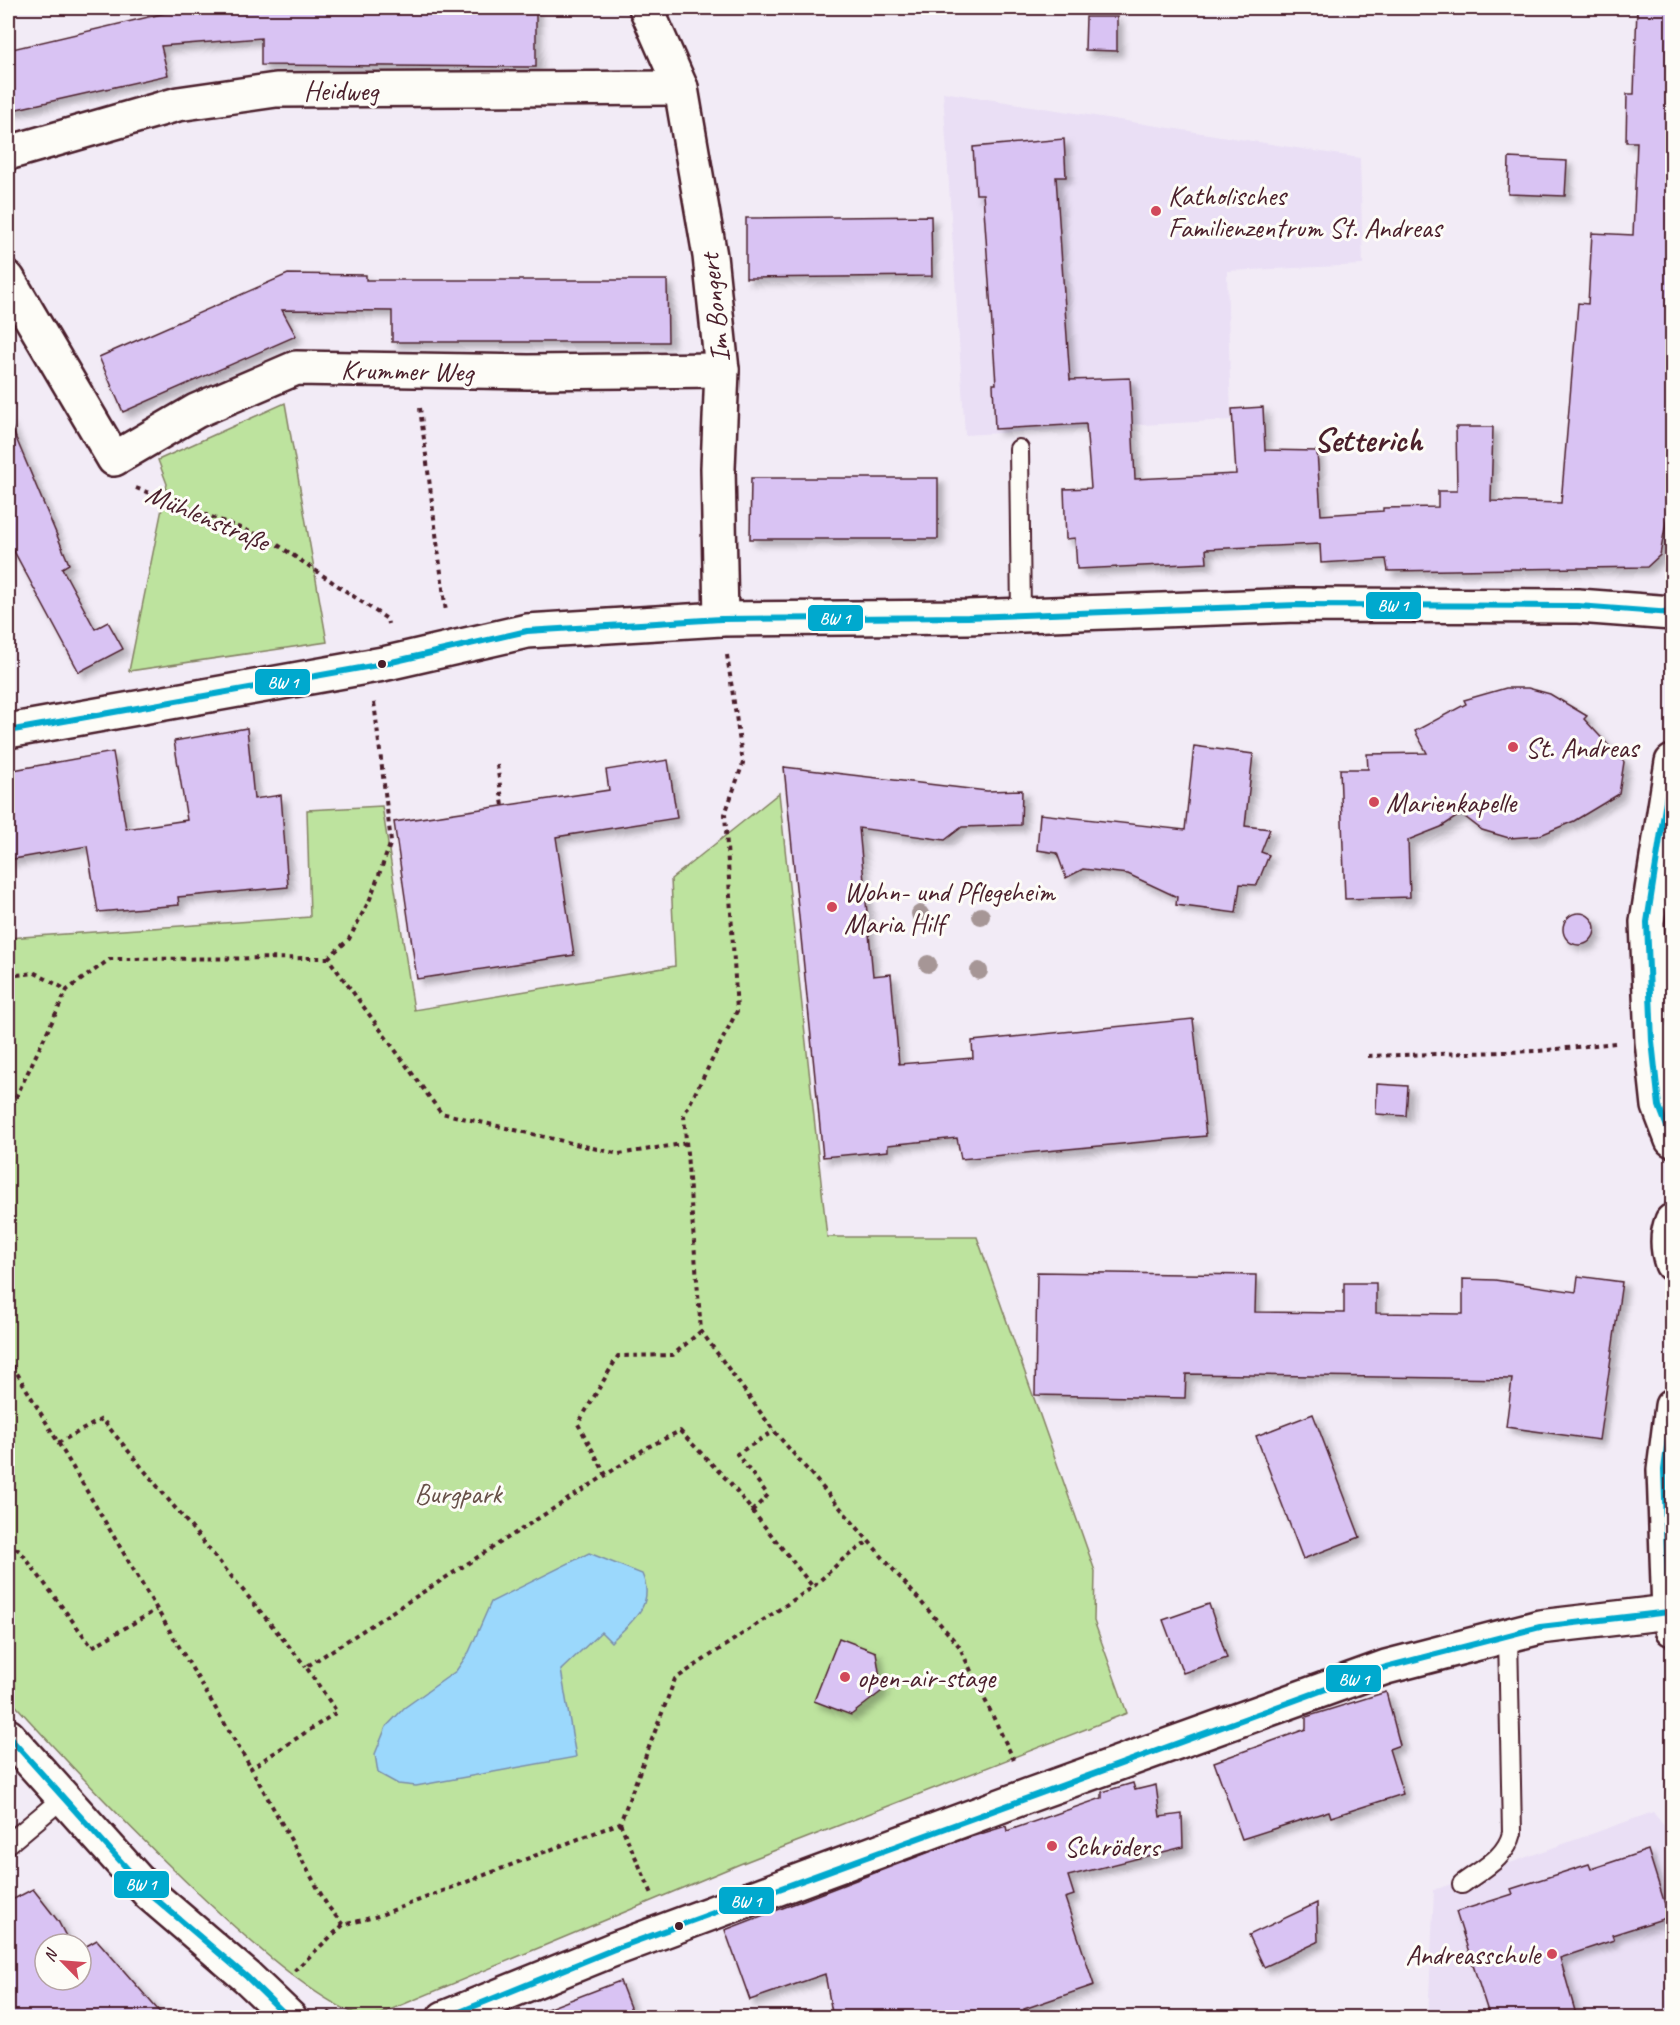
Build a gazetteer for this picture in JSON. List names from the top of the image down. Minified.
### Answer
{"streets":{"street":["Heidweg","Im Bongert","Krummer Weg"],"path":["Mühlenstraße"]},"crossings":[["Heidweg","Im Bongert"],["Im Bongert","Krummer Weg"],["Krummer Weg","Mühlenstraße"]],"districts":["Setterich"],"parks":["Burgpark"],"places":["Katholisches Familienzentrum St. Andreas","St. Andreas","Marienkapelle","Wohn- und Pflegeheim Maria Hilf","open-air-stage","Schröders","Andreasschule"],"north":"top left"}
